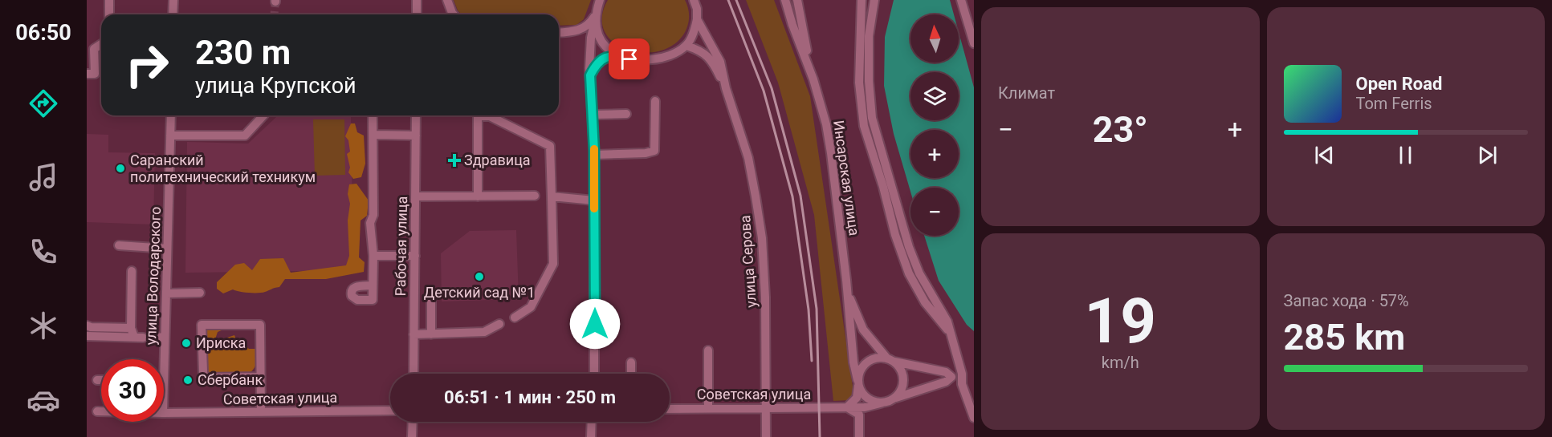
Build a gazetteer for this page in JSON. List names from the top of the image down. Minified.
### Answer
{"streets":{"street":["Инсарская улица","Рабочая улица","улица Серова","улица Володарского","Советская улица"]},"crossings":[["Инсарская улица","Советская улица"],["улица Серова","Советская улица"]],"places":{"health":["Здравица"],"other":["Саранский политехнический техникум","Детский сад №1","Ириска","Сбербанк"]},"north":"top","page":{"tabs":"06:50","tile":["Климат",["19","km/h"],["Запас хода · 57%","285 km"]],"map_buttons":["+","−"],"turn":["230 m","улица Крупской"],"song":["Open Road","Tom Ferris"],"heat":["−","23°","+"],"limit":"30","trip":"06:51 · 1 мин · 250 m"}}
